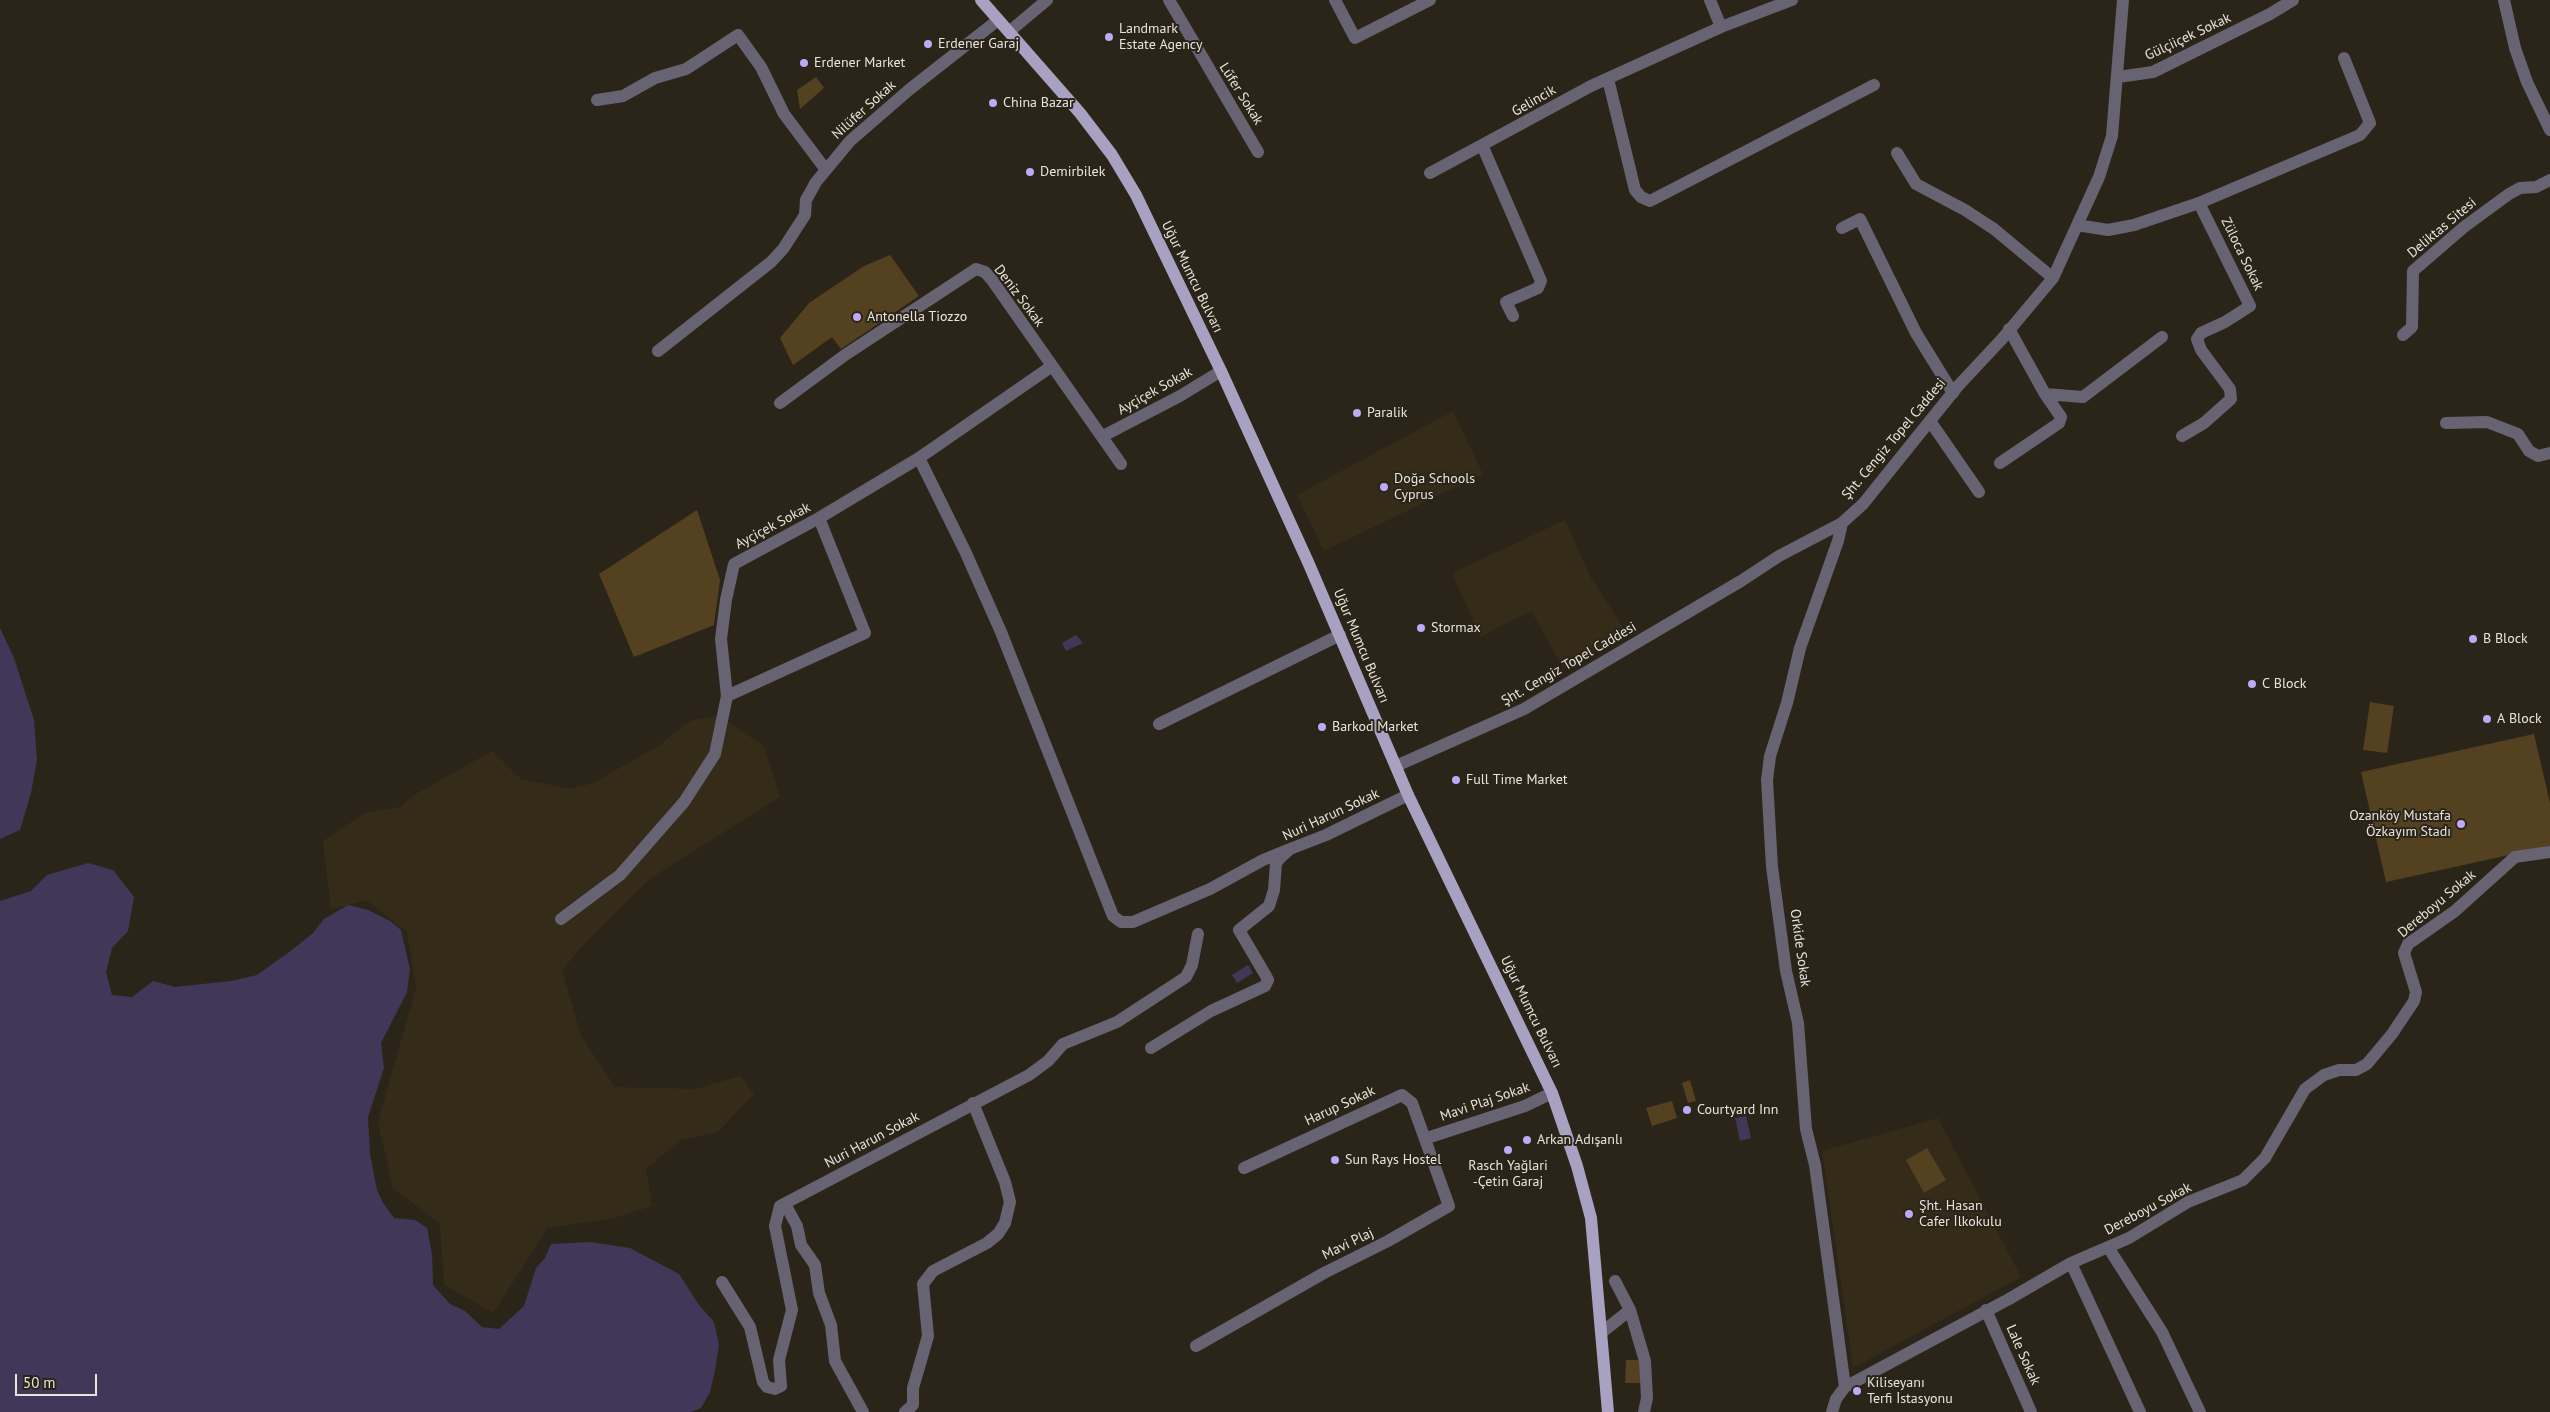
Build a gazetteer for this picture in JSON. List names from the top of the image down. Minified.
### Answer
{"streets":{"main road":["Uğur Mumcu Bulvarı"],"street":["Gülçiiçek Sokak","Lűfer Sokak","Gelincik","Nilüfer Sokak","Deliktas Sitesi","Züloca Sokak","Deniz Sokak","Ayçiçek Sokak","Şht. Cengiz Topel Caddesi","Nuri Harun Sokak","Dereboyu Sokak","Orkide Sokak","Mavi Plaj Sokak","Harup Sokak","Mavi Plaj","Lale Sokak"]},"crossings":[["Gülçiiçek Sokak","Şht. Cengiz Topel Caddesi"],["Nilüfer Sokak","Uğur Mumcu Bulvarı"],["Uğur Mumcu Bulvarı","Ayçiçek Sokak"],["Uğur Mumcu Bulvarı","Şht. Cengiz Topel Caddesi"],["Uğur Mumcu Bulvarı","Nuri Harun Sokak"],["Uğur Mumcu Bulvarı","Mavi Plaj Sokak"],["Deniz Sokak","Ayçiçek Sokak"],["Şht. Cengiz Topel Caddesi","Orkide Sokak"],["Dereboyu Sokak","Orkide Sokak"],["Dereboyu Sokak","Lale Sokak"],["Mavi Plaj Sokak","Harup Sokak"],["Mavi Plaj Sokak","Mavi Plaj"],["Harup Sokak","Mavi Plaj"]],"places":["Landmark Estate Agency","Erdener Garaj","Erdener Market","China Bazar","Demirbilek","Antonella Tiozzo","Paralik","Doğa Schools Cyprus","Stormax","B Block","C Block","A Block","Barkod Market","Full Time Market","Ozanköy Mustafa Özkayım Stadı","Courtyard Inn","Arkan Adışanlı","Rasch Yağlari -Çetin Garaj","Sun Rays Hostel","Şht. Hasan Cafer İlkokulu","Kiliseyanı Terfi İstasyonu"],"scale_bar":"50 m"}
